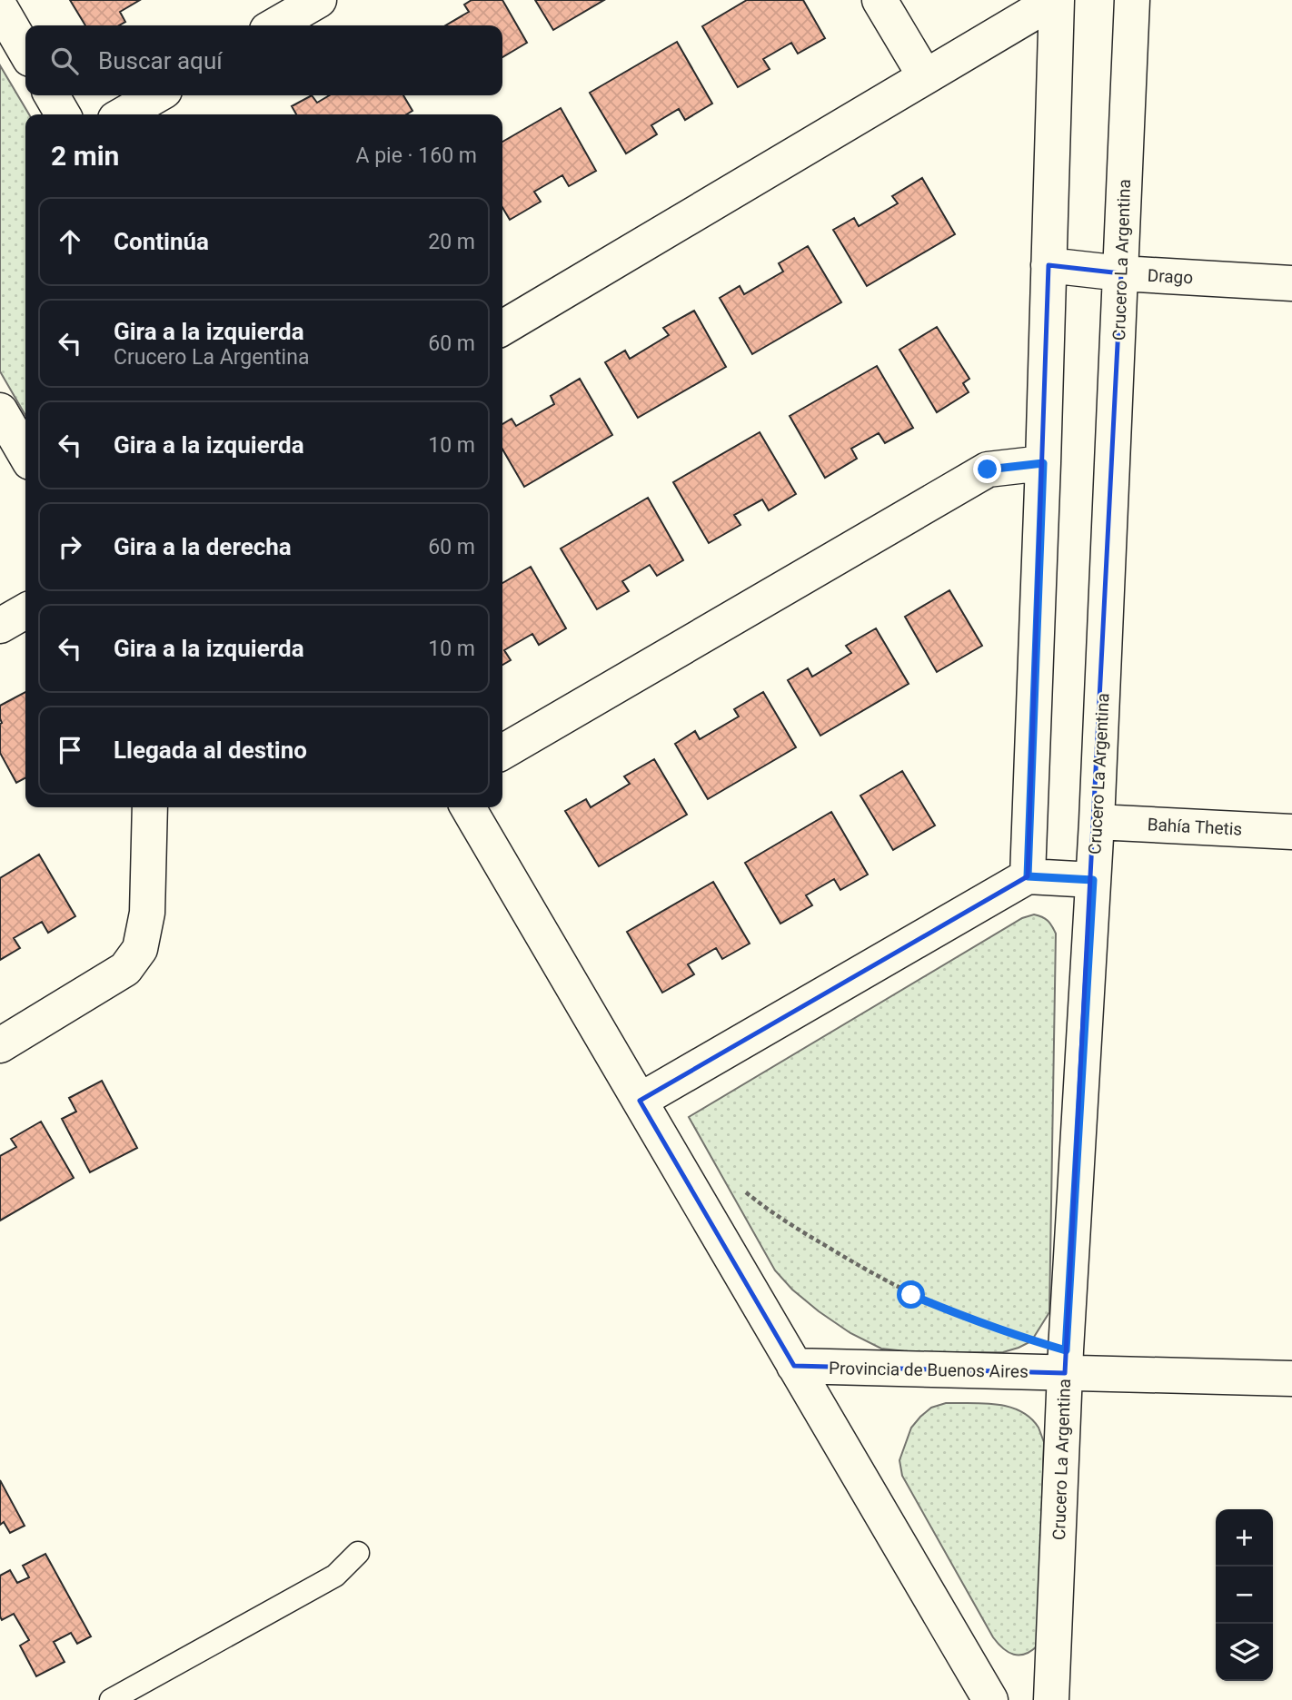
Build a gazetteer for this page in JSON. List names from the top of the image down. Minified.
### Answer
{"streets":{"street":["Crucero La Argentina","Drago","Bahía Thetis","Provincia de Buenos Aires"]},"crossings":[["Crucero La Argentina","Drago"],["Crucero La Argentina","Bahía Thetis"],["Crucero La Argentina","Provincia de Buenos Aires"]],"page":{"search":"Buscar aquí","heading":["2 min","A pie · 160 m"],"list":[["Continúa","20 m"],["Gira a la izquierda","Crucero La Argentina","60 m"],["Gira a la izquierda","10 m"],["Gira a la derecha","60 m"],["Gira a la izquierda","10 m"],"Llegada al destino"],"map_buttons":["+","−"]}}
